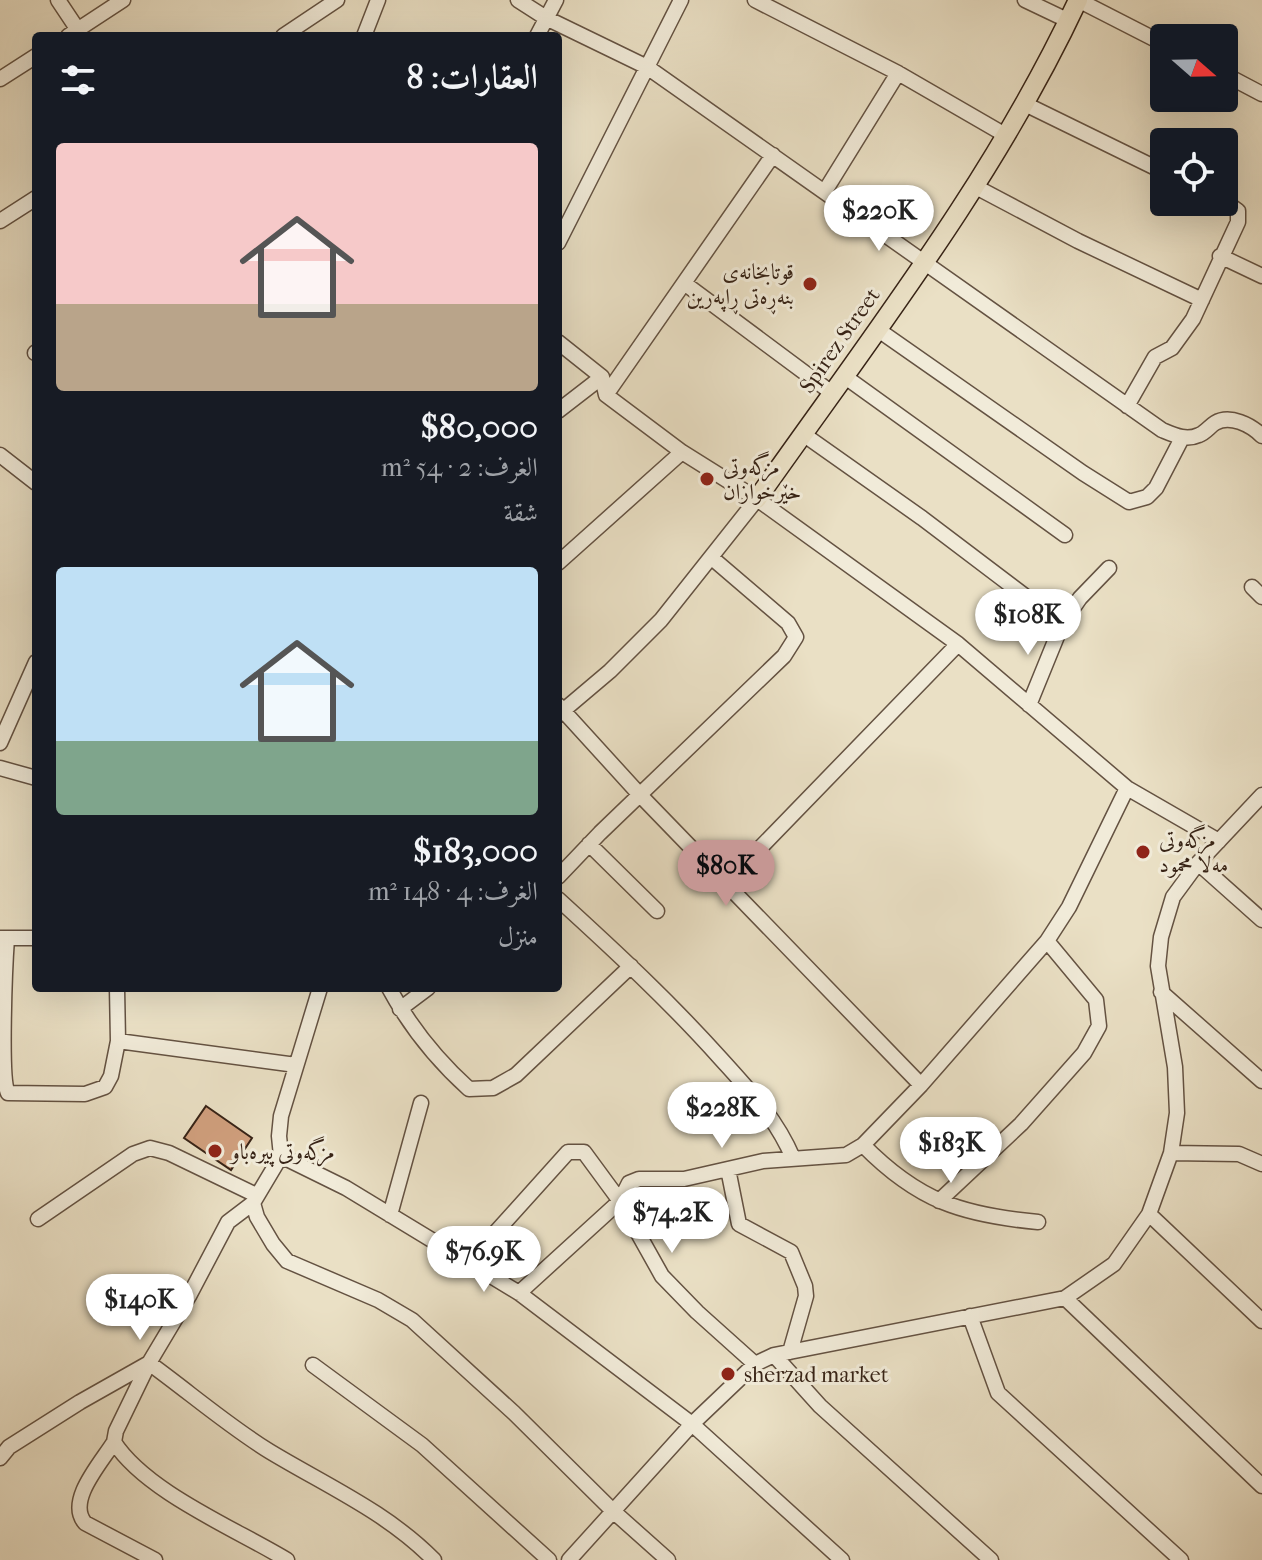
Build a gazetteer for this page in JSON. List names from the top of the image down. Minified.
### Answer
{"streets":{"main road":["Spirez Street"]},"places":["قوتابخانەی بنەڕەتی ڕاپەرین","مزگەوتی خێرخوازان","مزگه‌وتی مه‌لا محمود","مزگەوتی پیرەباو","sherzad market"],"north":"right","page":{"heading":"العقارات: 8","list":[{"name":"$80,000","note":"الغرف: 2 · 54 m² · شقة"},{"name":"$183,000","note":"الغرف: 4 · 148 m² · منزل"}],"price":["$220K","$108K","$80K","$228K","$183K","$74.2K","$76.9K","$140K"]}}
